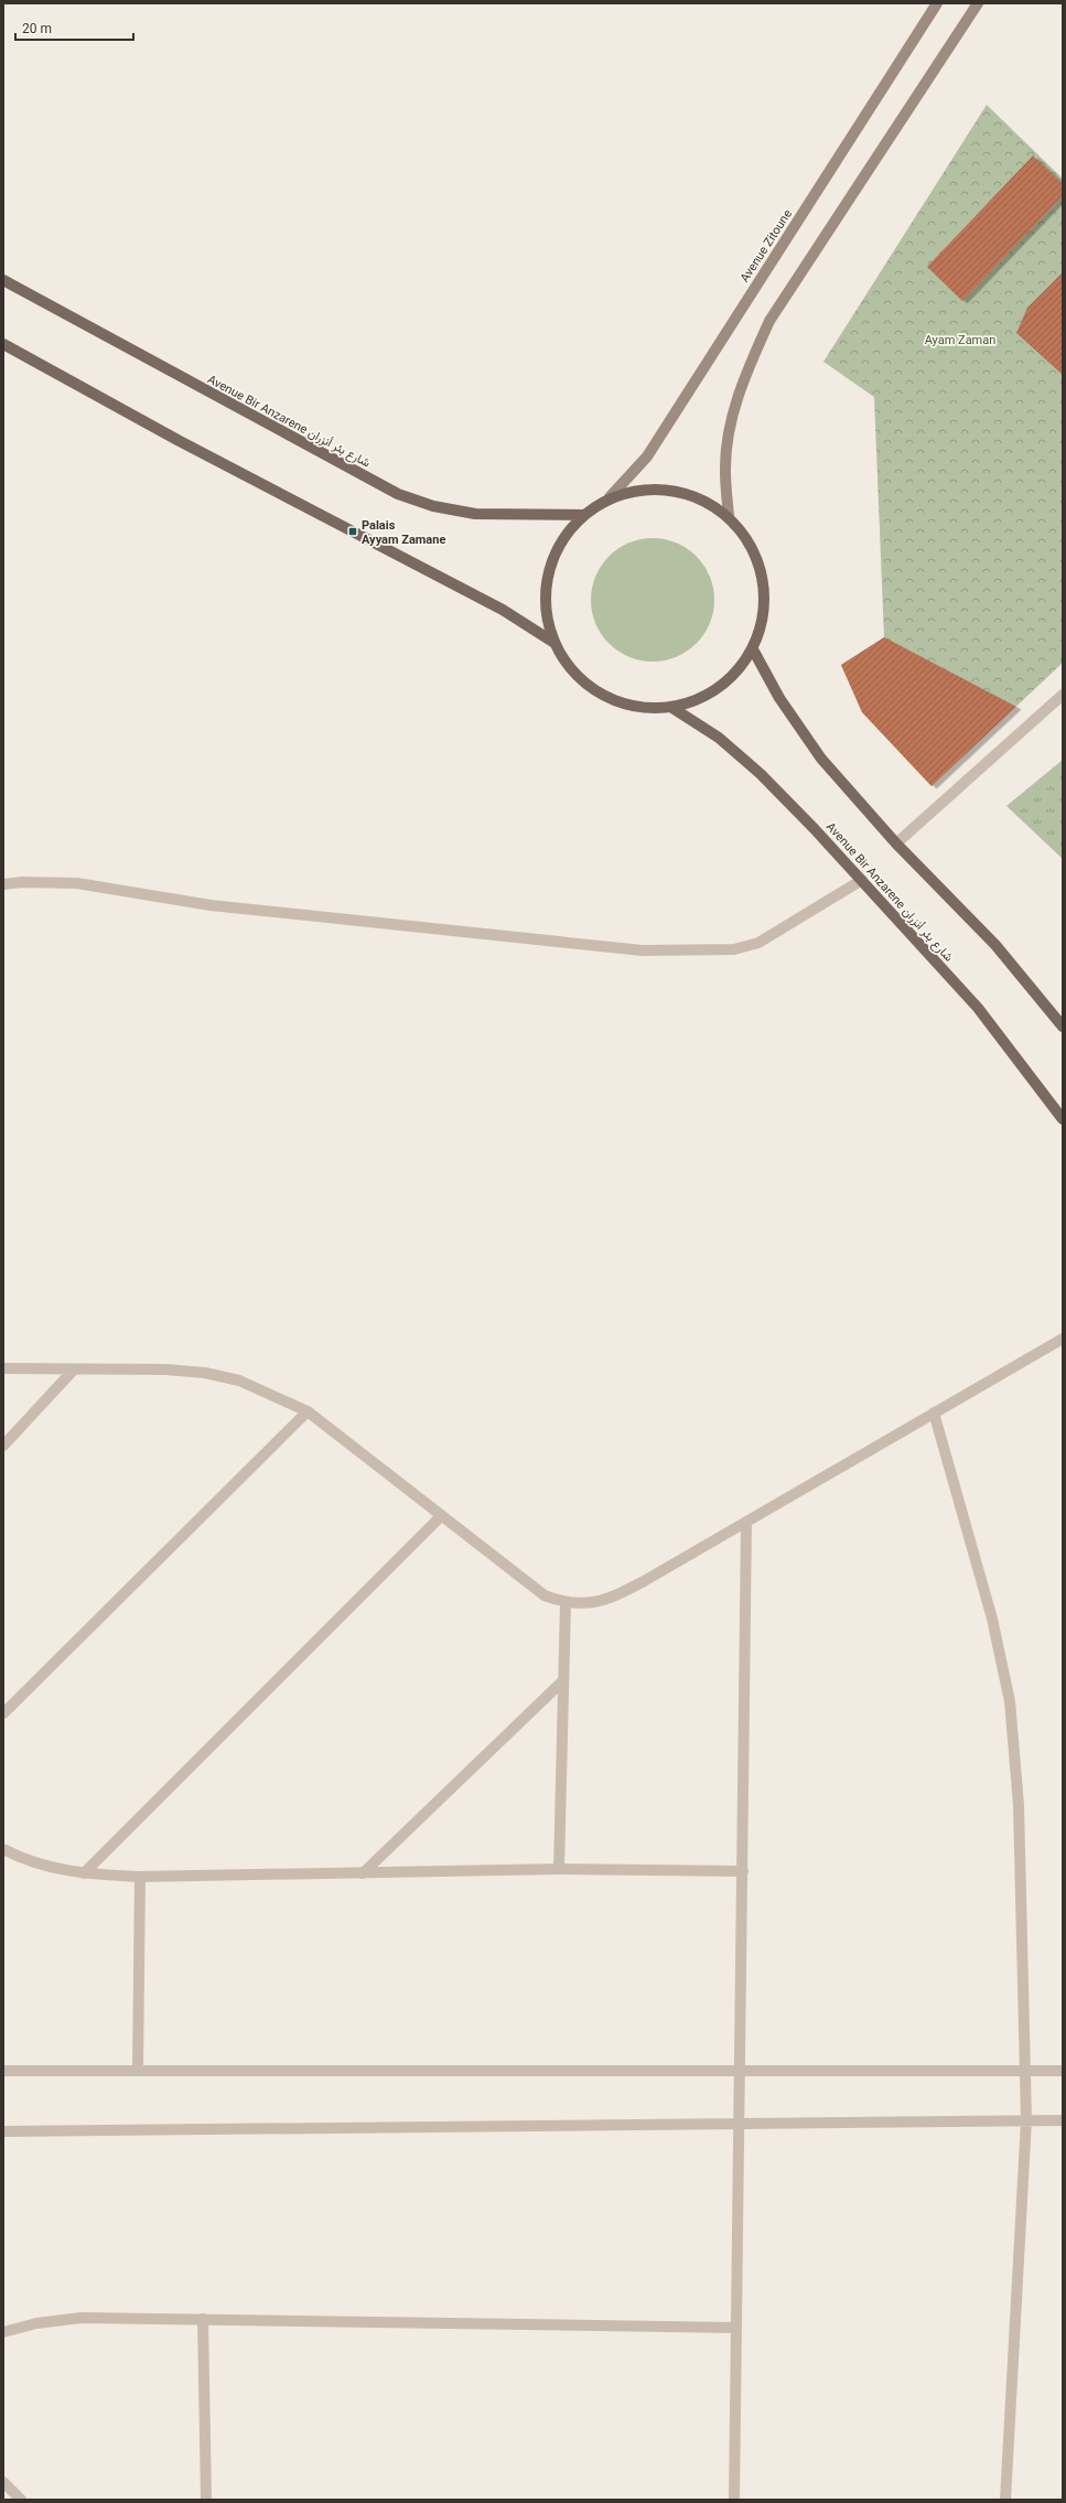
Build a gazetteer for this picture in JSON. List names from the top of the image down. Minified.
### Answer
{"streets":{"main road":["Avenue Zitoune","Avenue Bir Anzarene شارع بئر أنزران"]},"parks":["Ayam Zaman"],"places":{"transit":["Palais Ayyam Zamane"]},"scale_bar":"20 m"}
